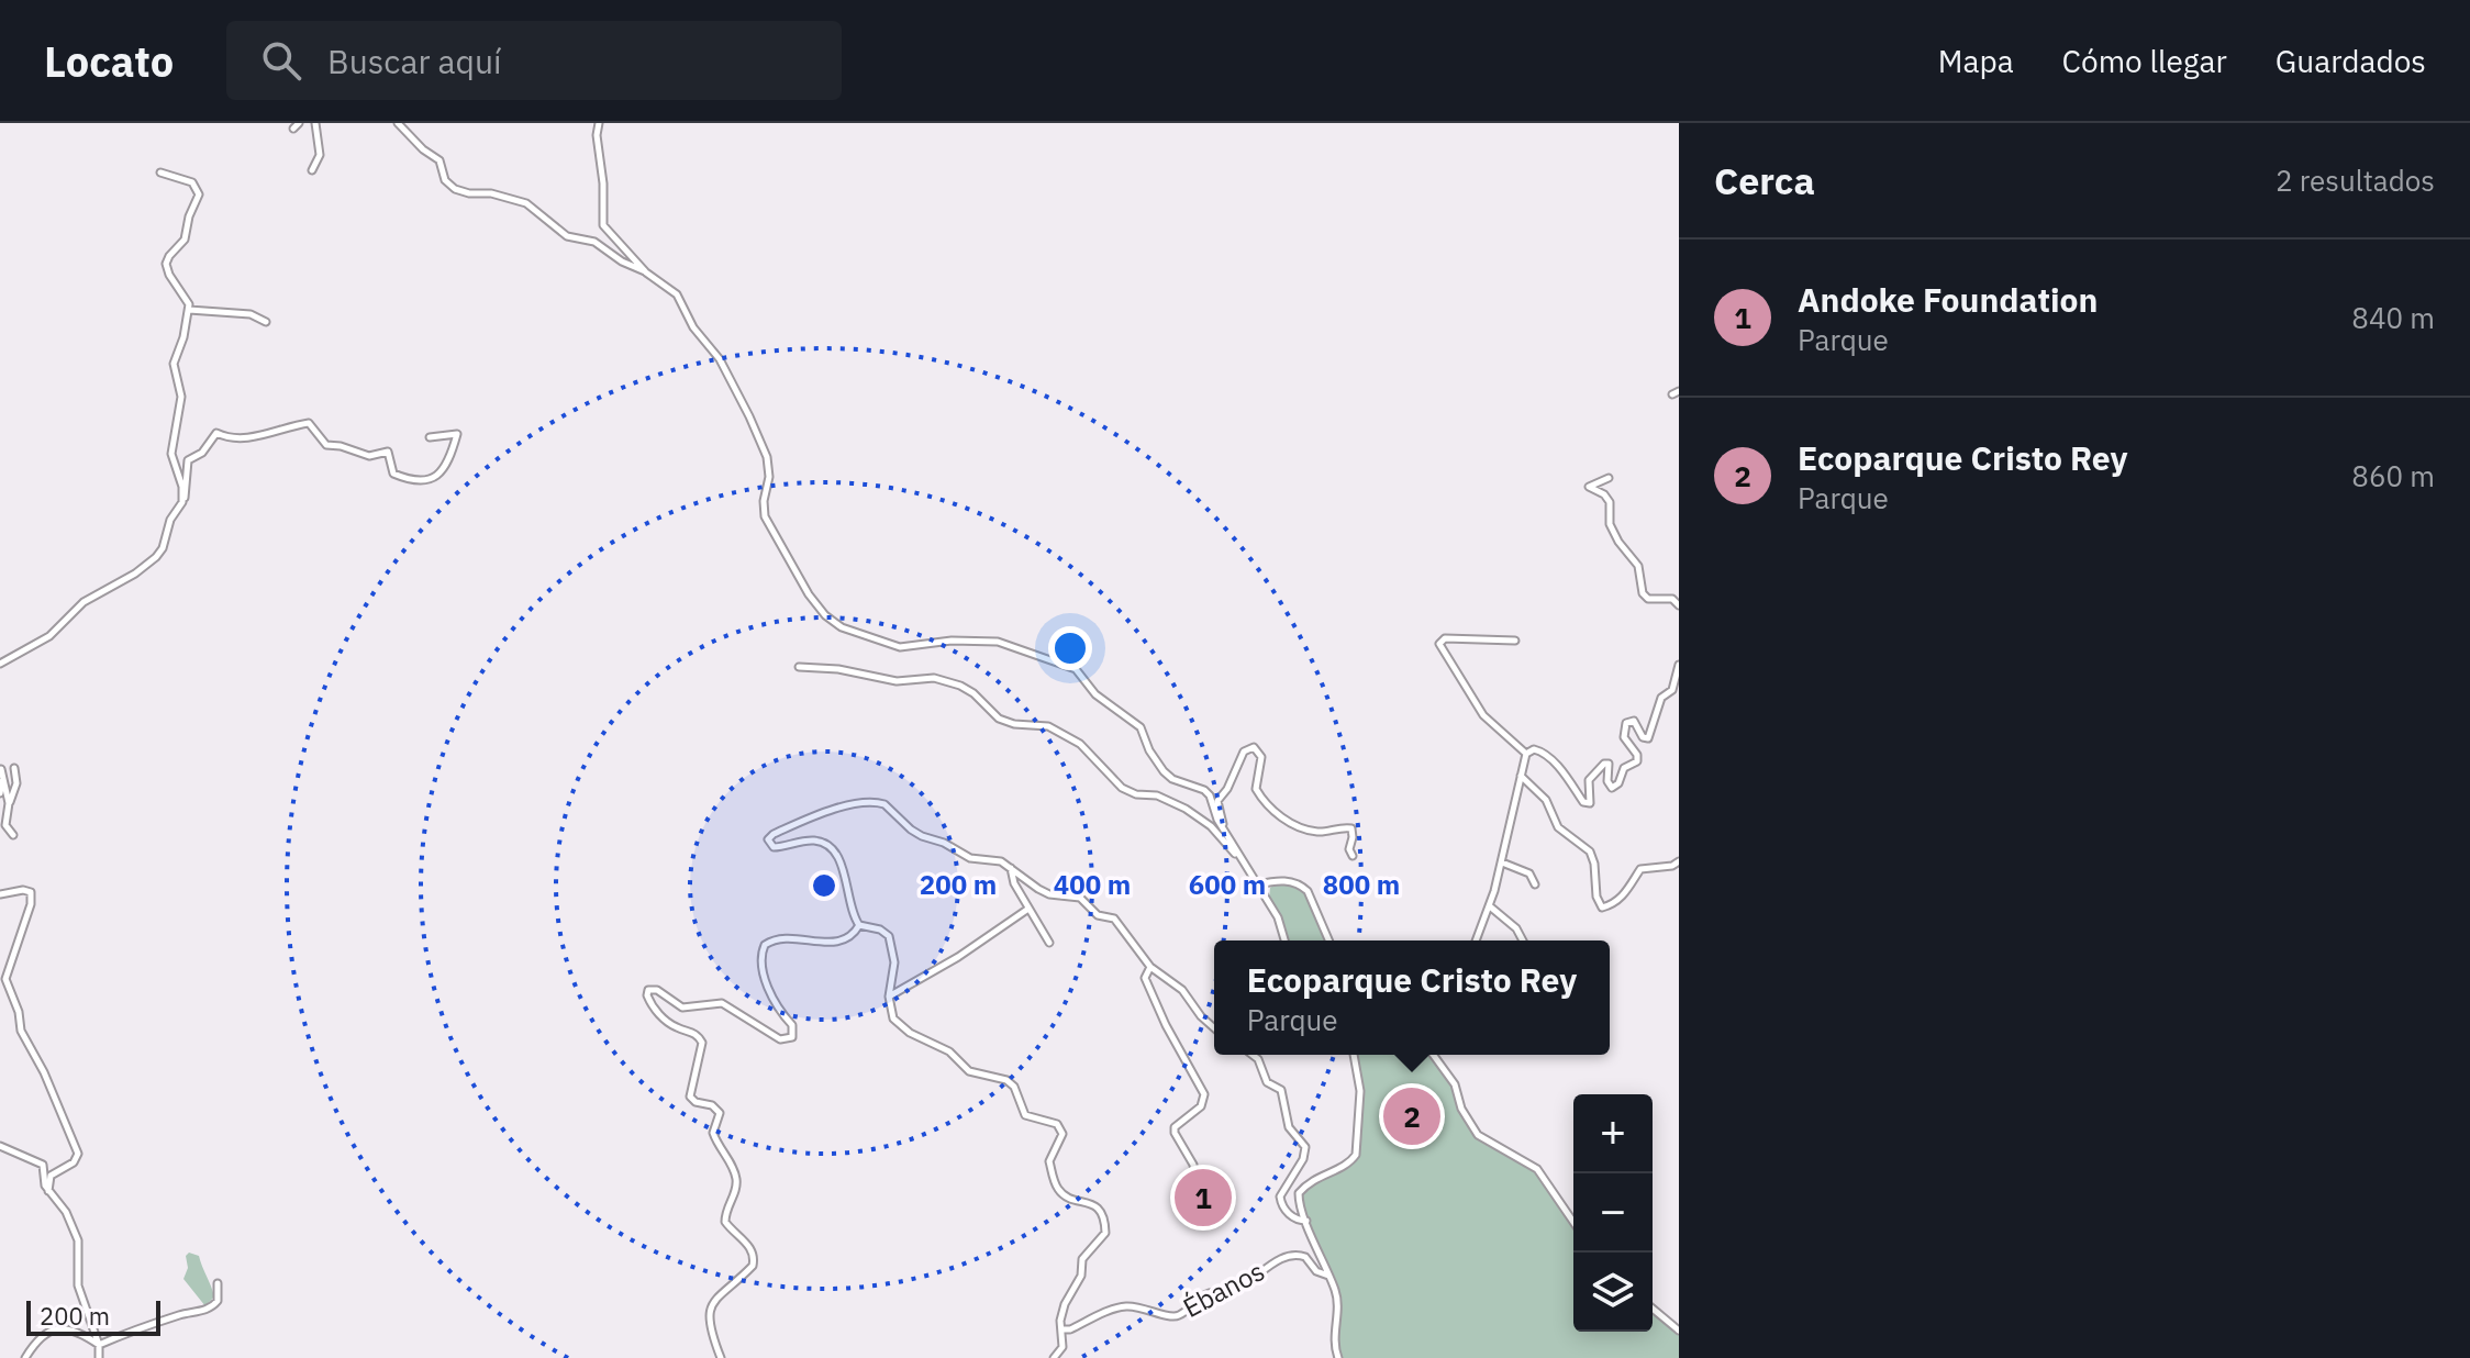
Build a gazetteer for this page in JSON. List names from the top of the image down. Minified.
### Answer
{"streets":{"street":["Ébanos"]},"scale_bar":"200 m","page":{"header":"Locato","search":"Buscar aquí","nav":["Mapa","Cómo llegar","Guardados"],"heading":["Cerca","2 resultados"],"list":[{"mark":"1","name":"Andoke Foundation","note":"Parque","value":"840 m"},{"mark":"2","name":"Ecoparque Cristo Rey","note":"Parque","value":"860 m"}],"popup":["Ecoparque Cristo Rey","Parque"],"pins":["2","1"],"map_buttons":["+","−"],"scale":"200 m"},"rings":["200 m","400 m","600 m","800 m"]}
